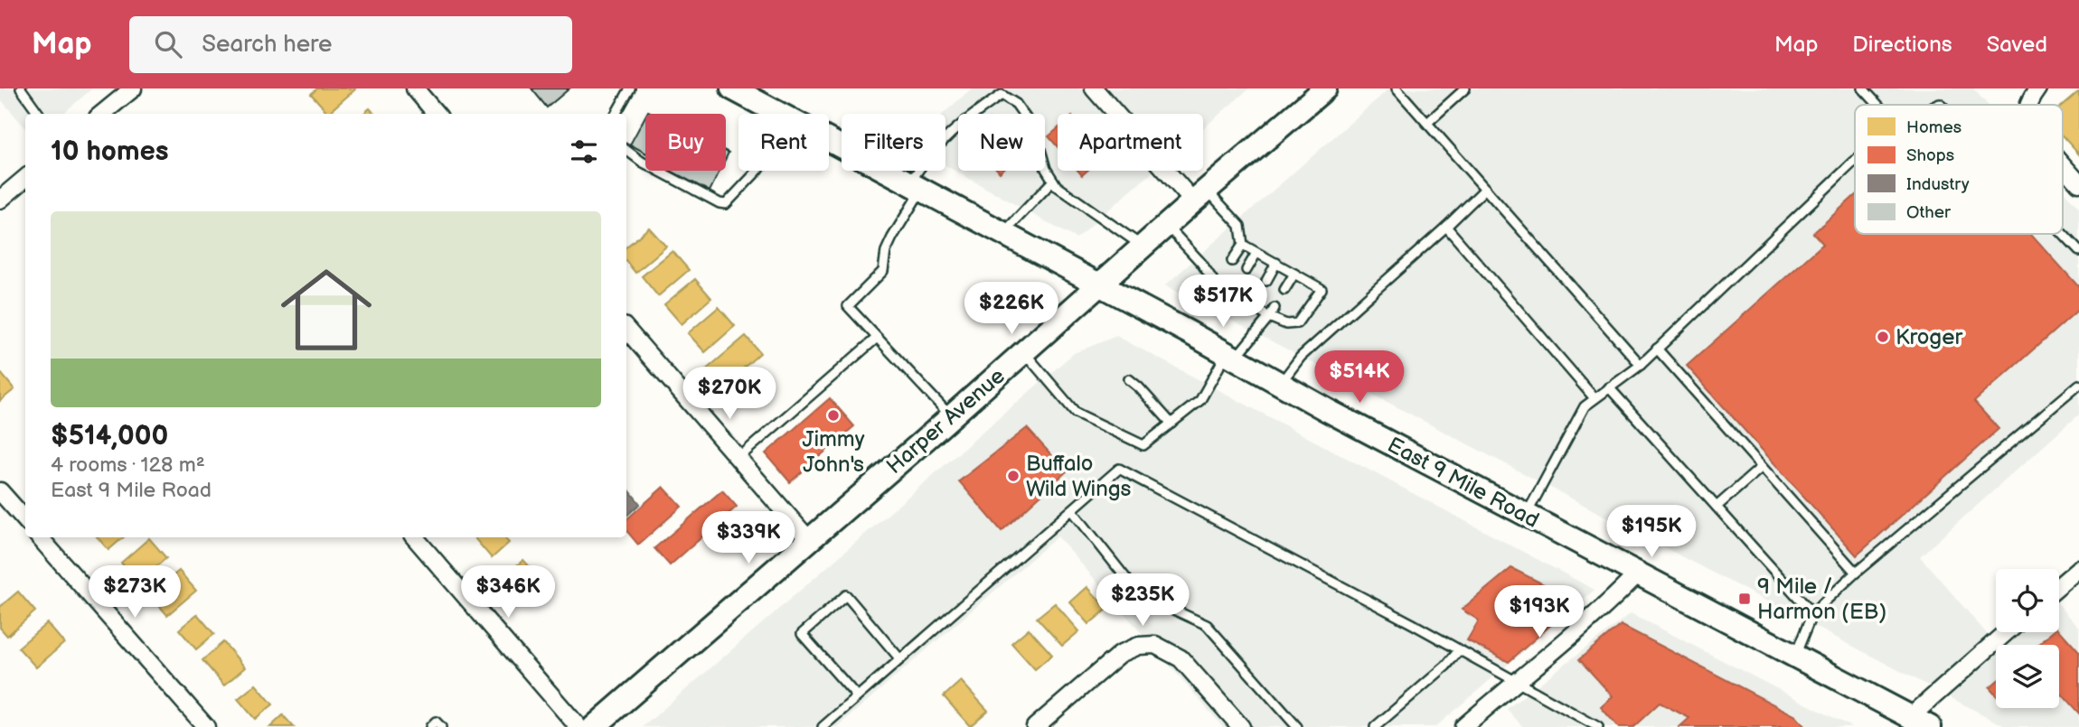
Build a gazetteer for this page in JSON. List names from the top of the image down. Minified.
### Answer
{"streets":{"main road":["Harper Avenue","East 9 Mile Road"]},"crossings":[["Harper Avenue","East 9 Mile Road"]],"places":{"other":["Kroger","Jimmy John's","Buffalo Wild Wings"],"transit":["9 Mile / Harmon (EB)"]},"legend":["Homes","Shops","Industry","Other"],"page":{"header":"Map","search":"Search here","nav":["Map","Directions","Saved"],"chip":["Buy","Rent","Filters","New","Apartment"],"heading":"10 homes","list":[{"name":"$514,000","note":"4 rooms · 128 m² · East 9 Mile Road"}],"price":["$517K","$226K","$514K","$270K","$195K","$339K","$273K","$346K","$235K","$193K"]}}
